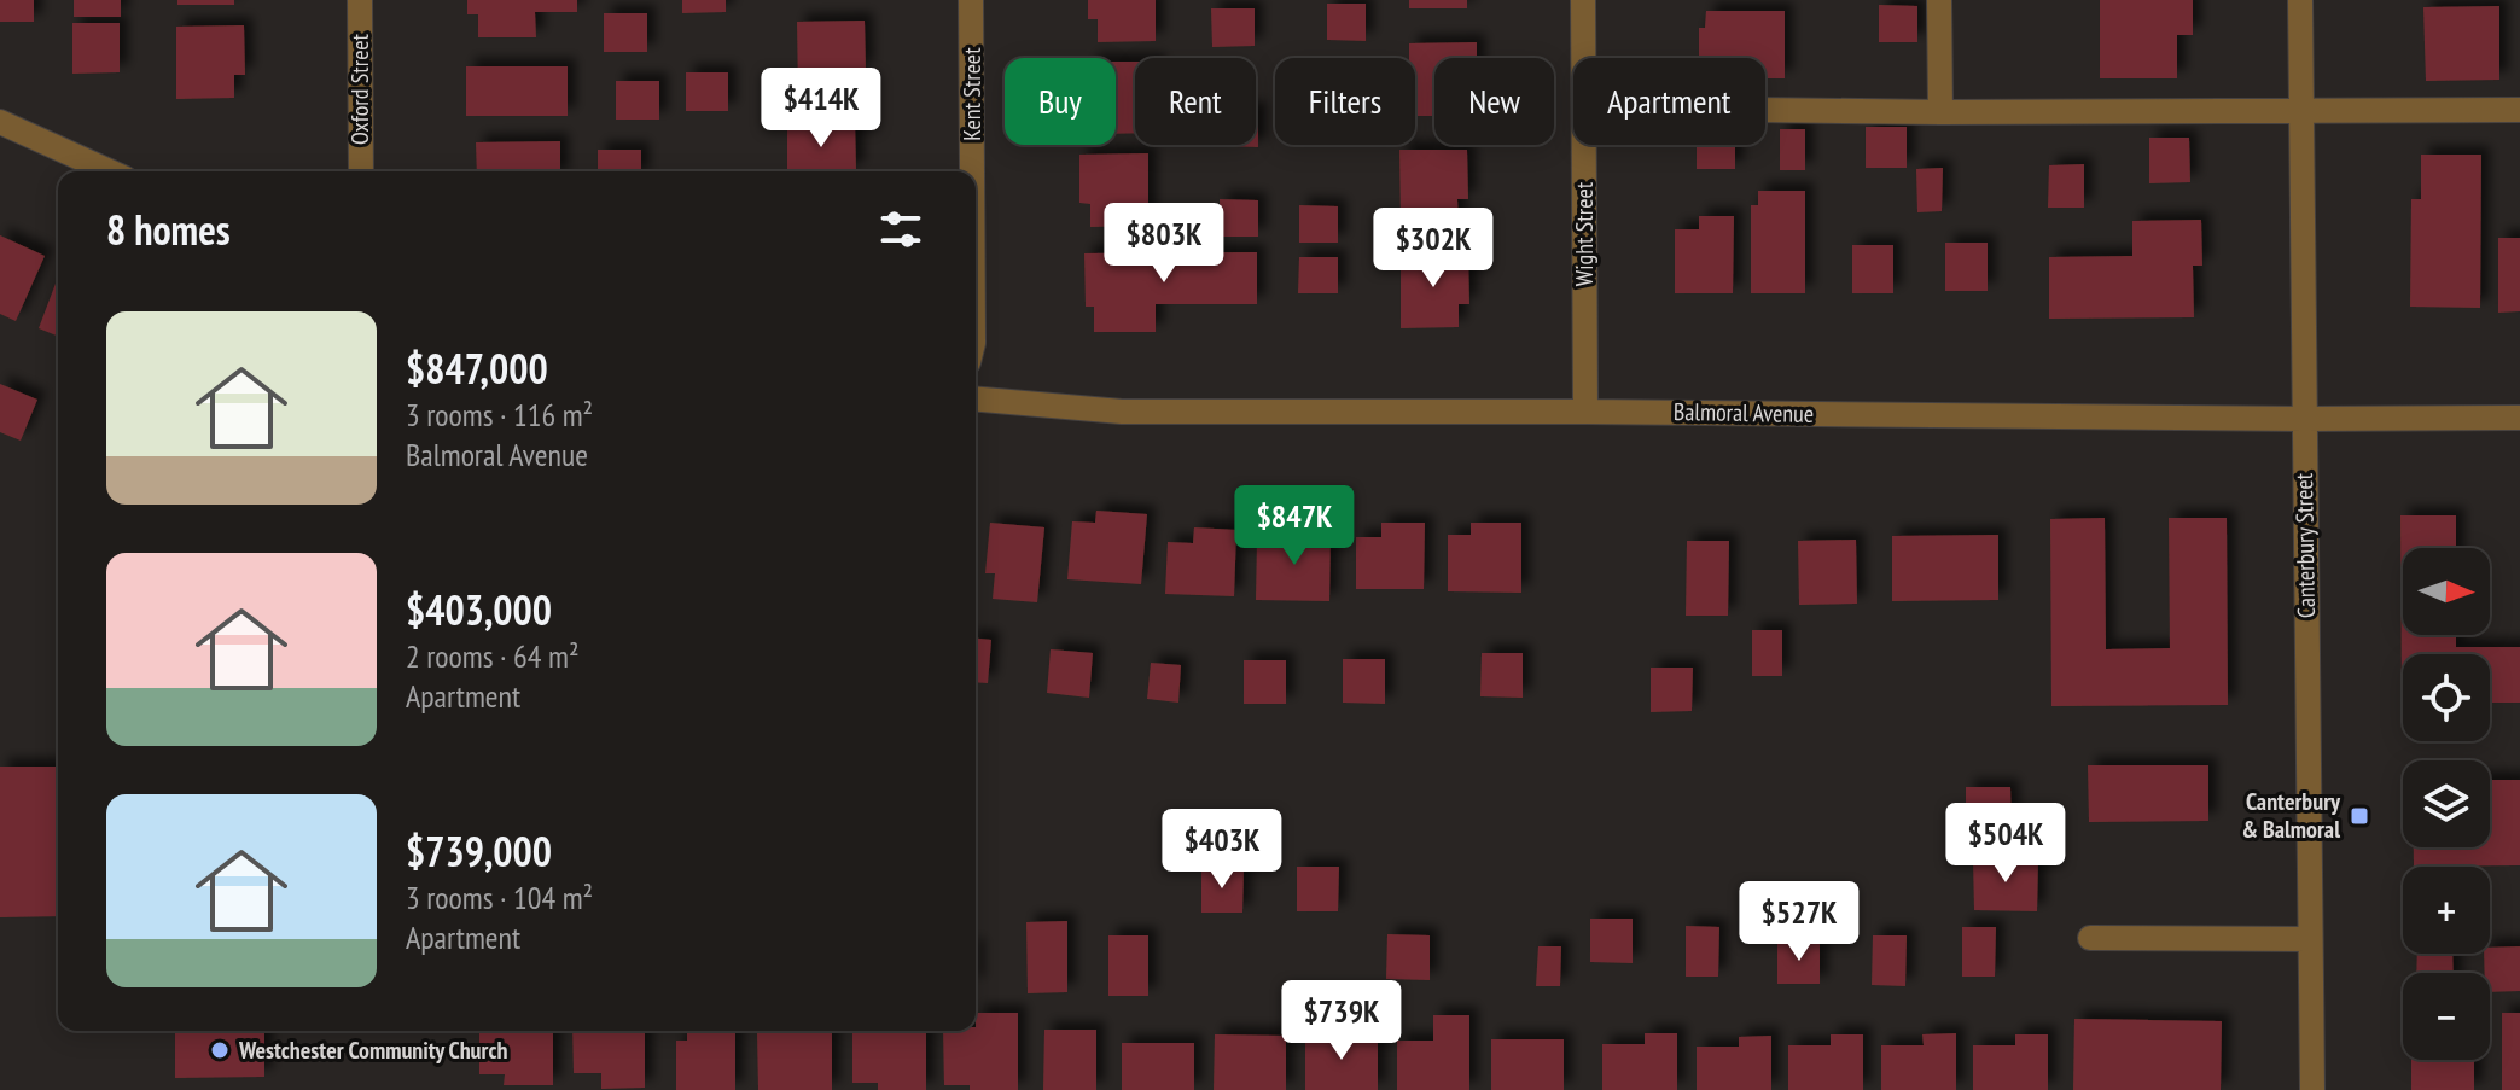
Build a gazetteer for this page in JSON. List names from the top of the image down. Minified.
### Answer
{"streets":{"street":["Oxford Street","Kent Street","Wight Street","Balmoral Avenue","Canterbury Street"]},"crossings":[["Wight Street","Balmoral Avenue"],["Balmoral Avenue","Canterbury Street"]],"places":{"transit":["Canterbury & Balmoral"],"other":["Westchester Community Church"]},"north":"right","page":{"chip":["Buy","Rent","Filters","New","Apartment"],"price":["$414K","$803K","$302K","$847K","$504K","$403K","$527K","$739K"],"heading":"8 homes","list":[{"name":"$847,000","note":"3 rooms · 116 m² · Balmoral Avenue"},{"name":"$403,000","note":"2 rooms · 64 m² · Apartment"},{"name":"$739,000","note":"3 rooms · 104 m² · Apartment"}],"map_buttons":["+","−"]}}
